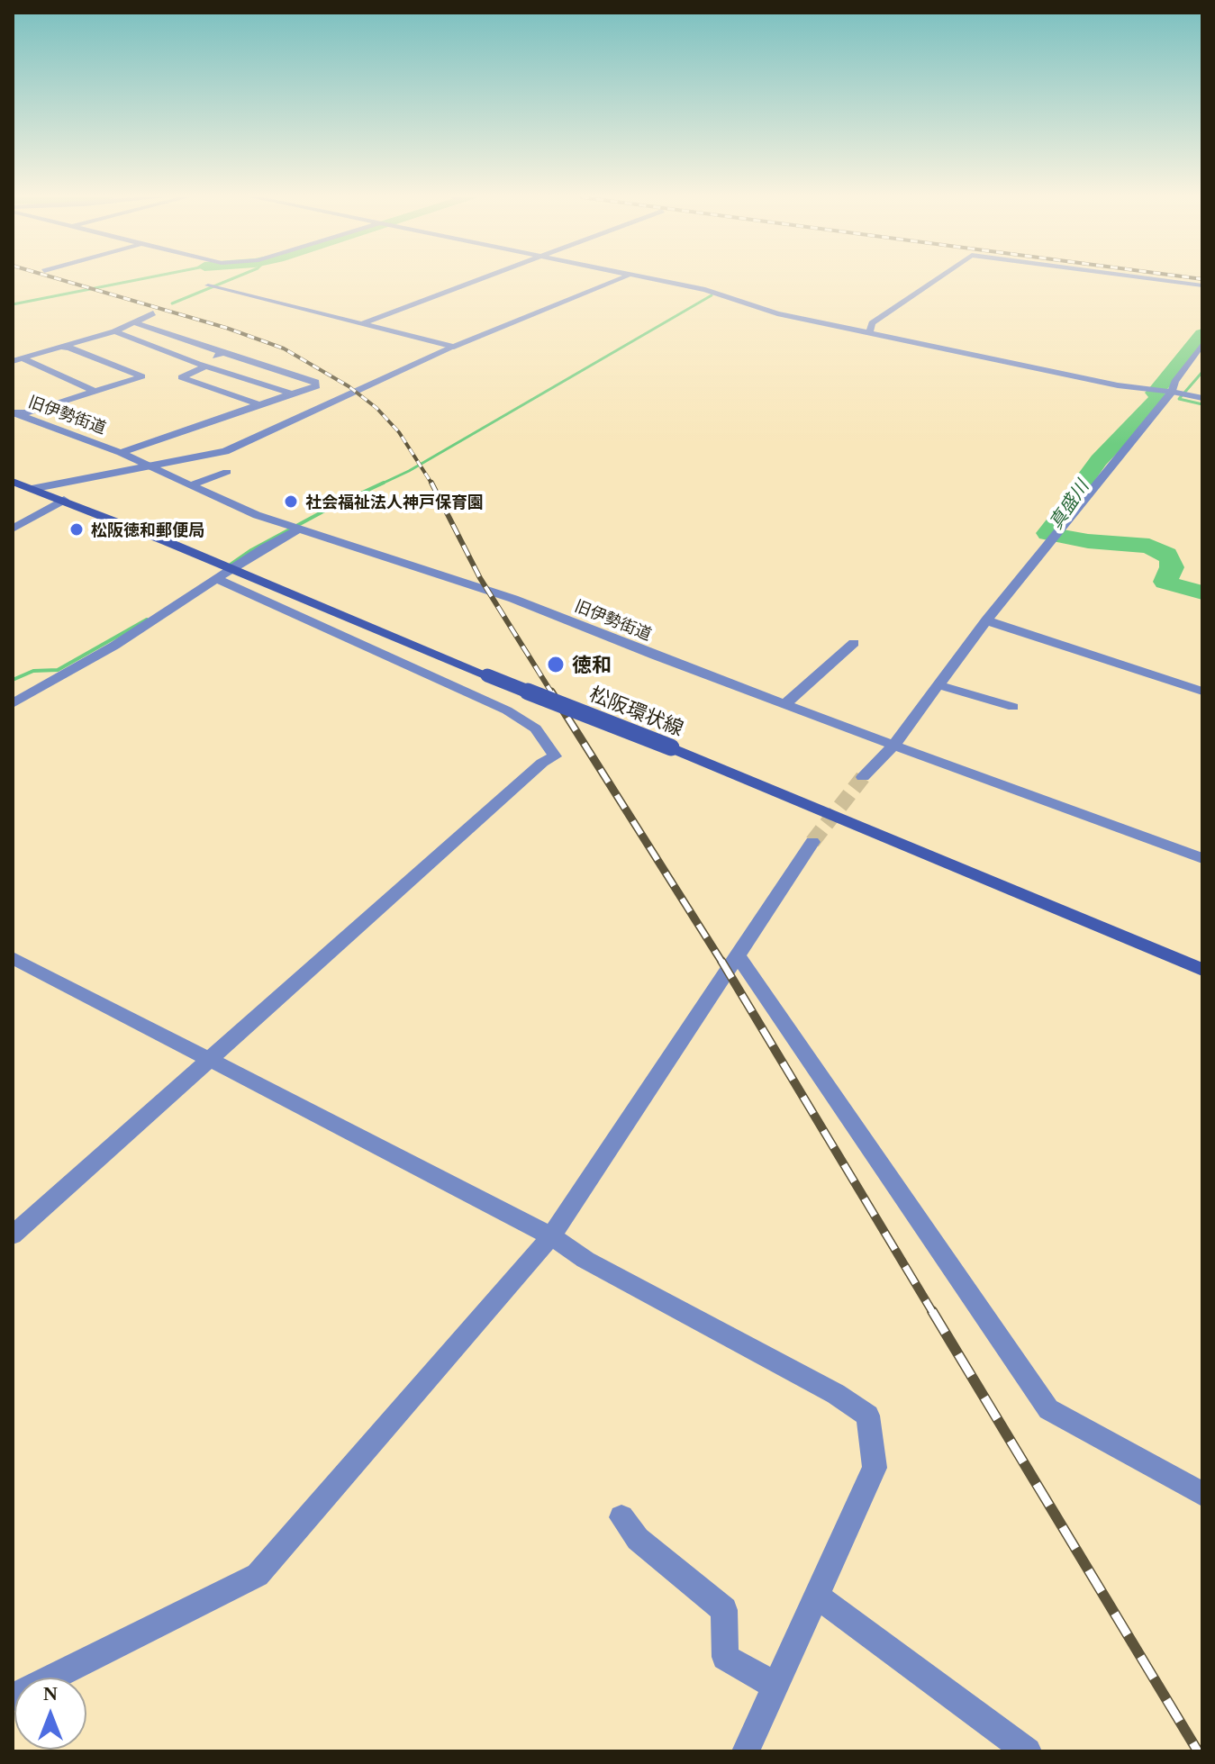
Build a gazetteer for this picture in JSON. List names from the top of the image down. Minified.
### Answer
{"streets":{"main road":["松阪環状線"],"street":["旧伊勢街道"]},"water":["真盛川"],"places":["社会福祉法人神戸保育園","松阪徳和郵便局","徳和"],"north":"top"}
